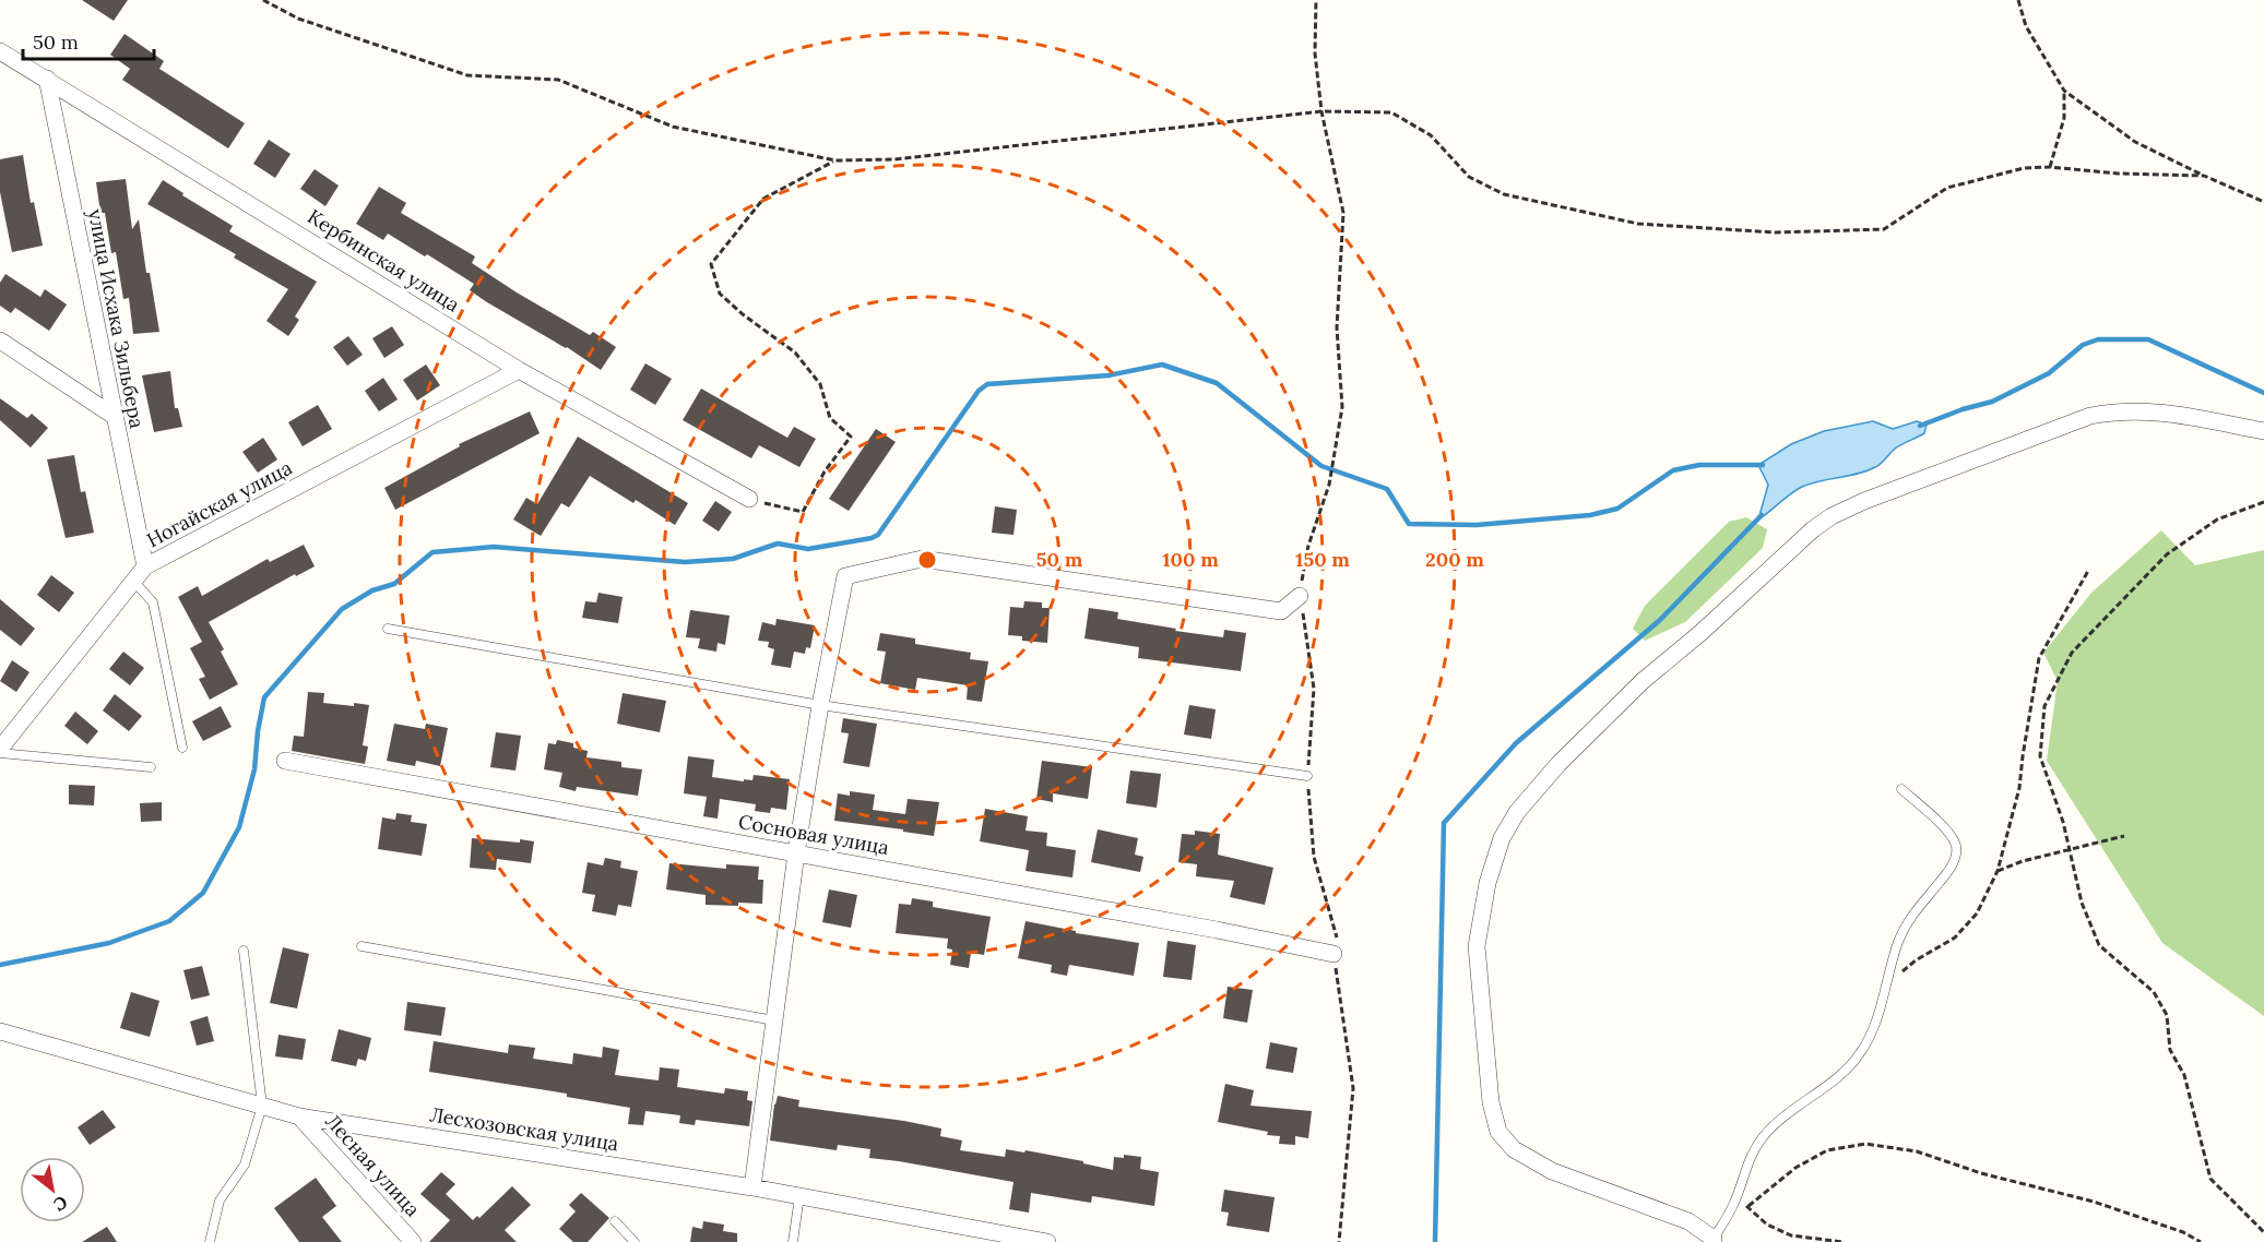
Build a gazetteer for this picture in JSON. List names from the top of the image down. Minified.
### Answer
{"streets":{"street":["Кербинская улица","улица Исхака Зильбера","Ногайская улица","Сосновая улица","Лесхозовская улица","Лесная улица"]},"crossings":[["Кербинская улица","улица Исхака Зильбера"],["Кербинская улица","Ногайская улица"],["улица Исхака Зильбера","Ногайская улица"],["Лесхозовская улица","Лесная улица"]],"scale_bar":"50 m","north":"bottom right","rings":["50 m","100 m","150 m","200 m"]}
